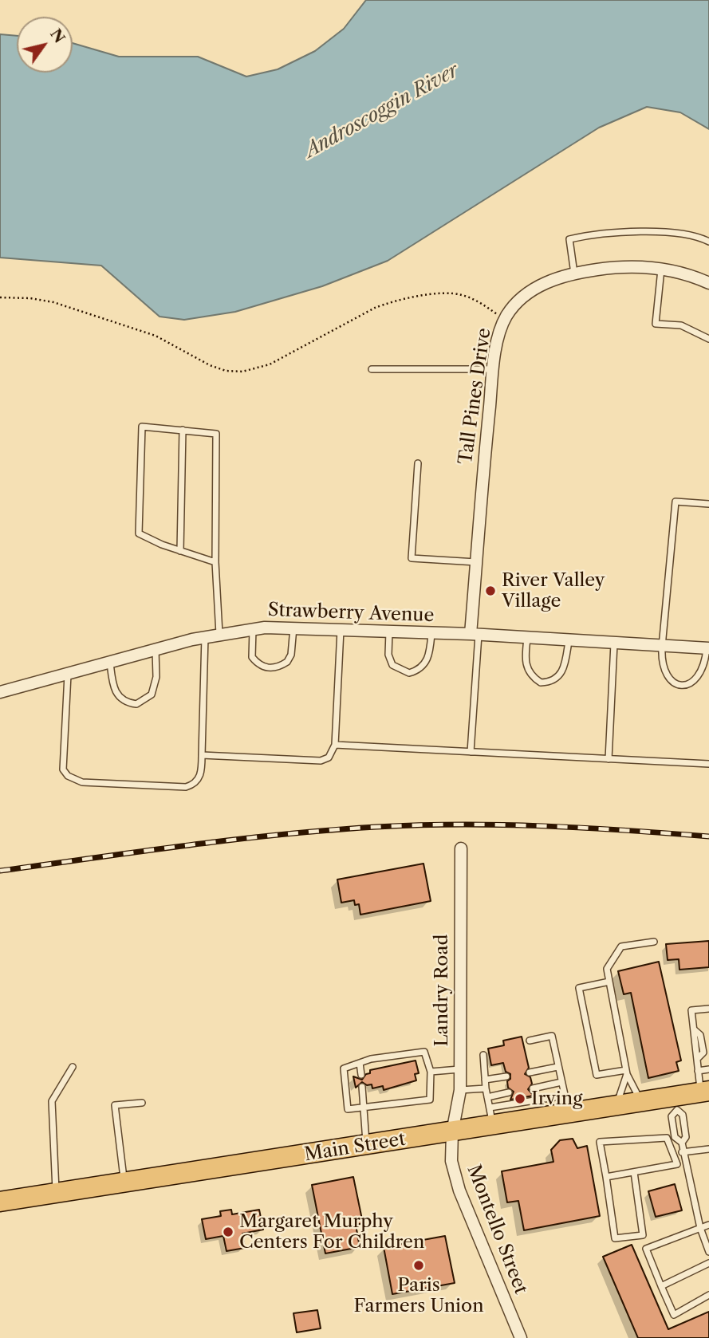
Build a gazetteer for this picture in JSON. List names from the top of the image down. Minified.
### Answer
{"streets":{"highway":["Main Street"],"street":["Tall Pines Drive","Strawberry Avenue","Landry Road","Montello Street"]},"crossings":[["Tall Pines Drive","Strawberry Avenue"],["Landry Road","Main Street"],["Landry Road","Montello Street"],["Main Street","Montello Street"]],"water":["Androscoggin River"],"places":["River Valley Village","Irving","Margaret Murphy Centers For Children","Paris Farmers Union"],"north":"top right"}
